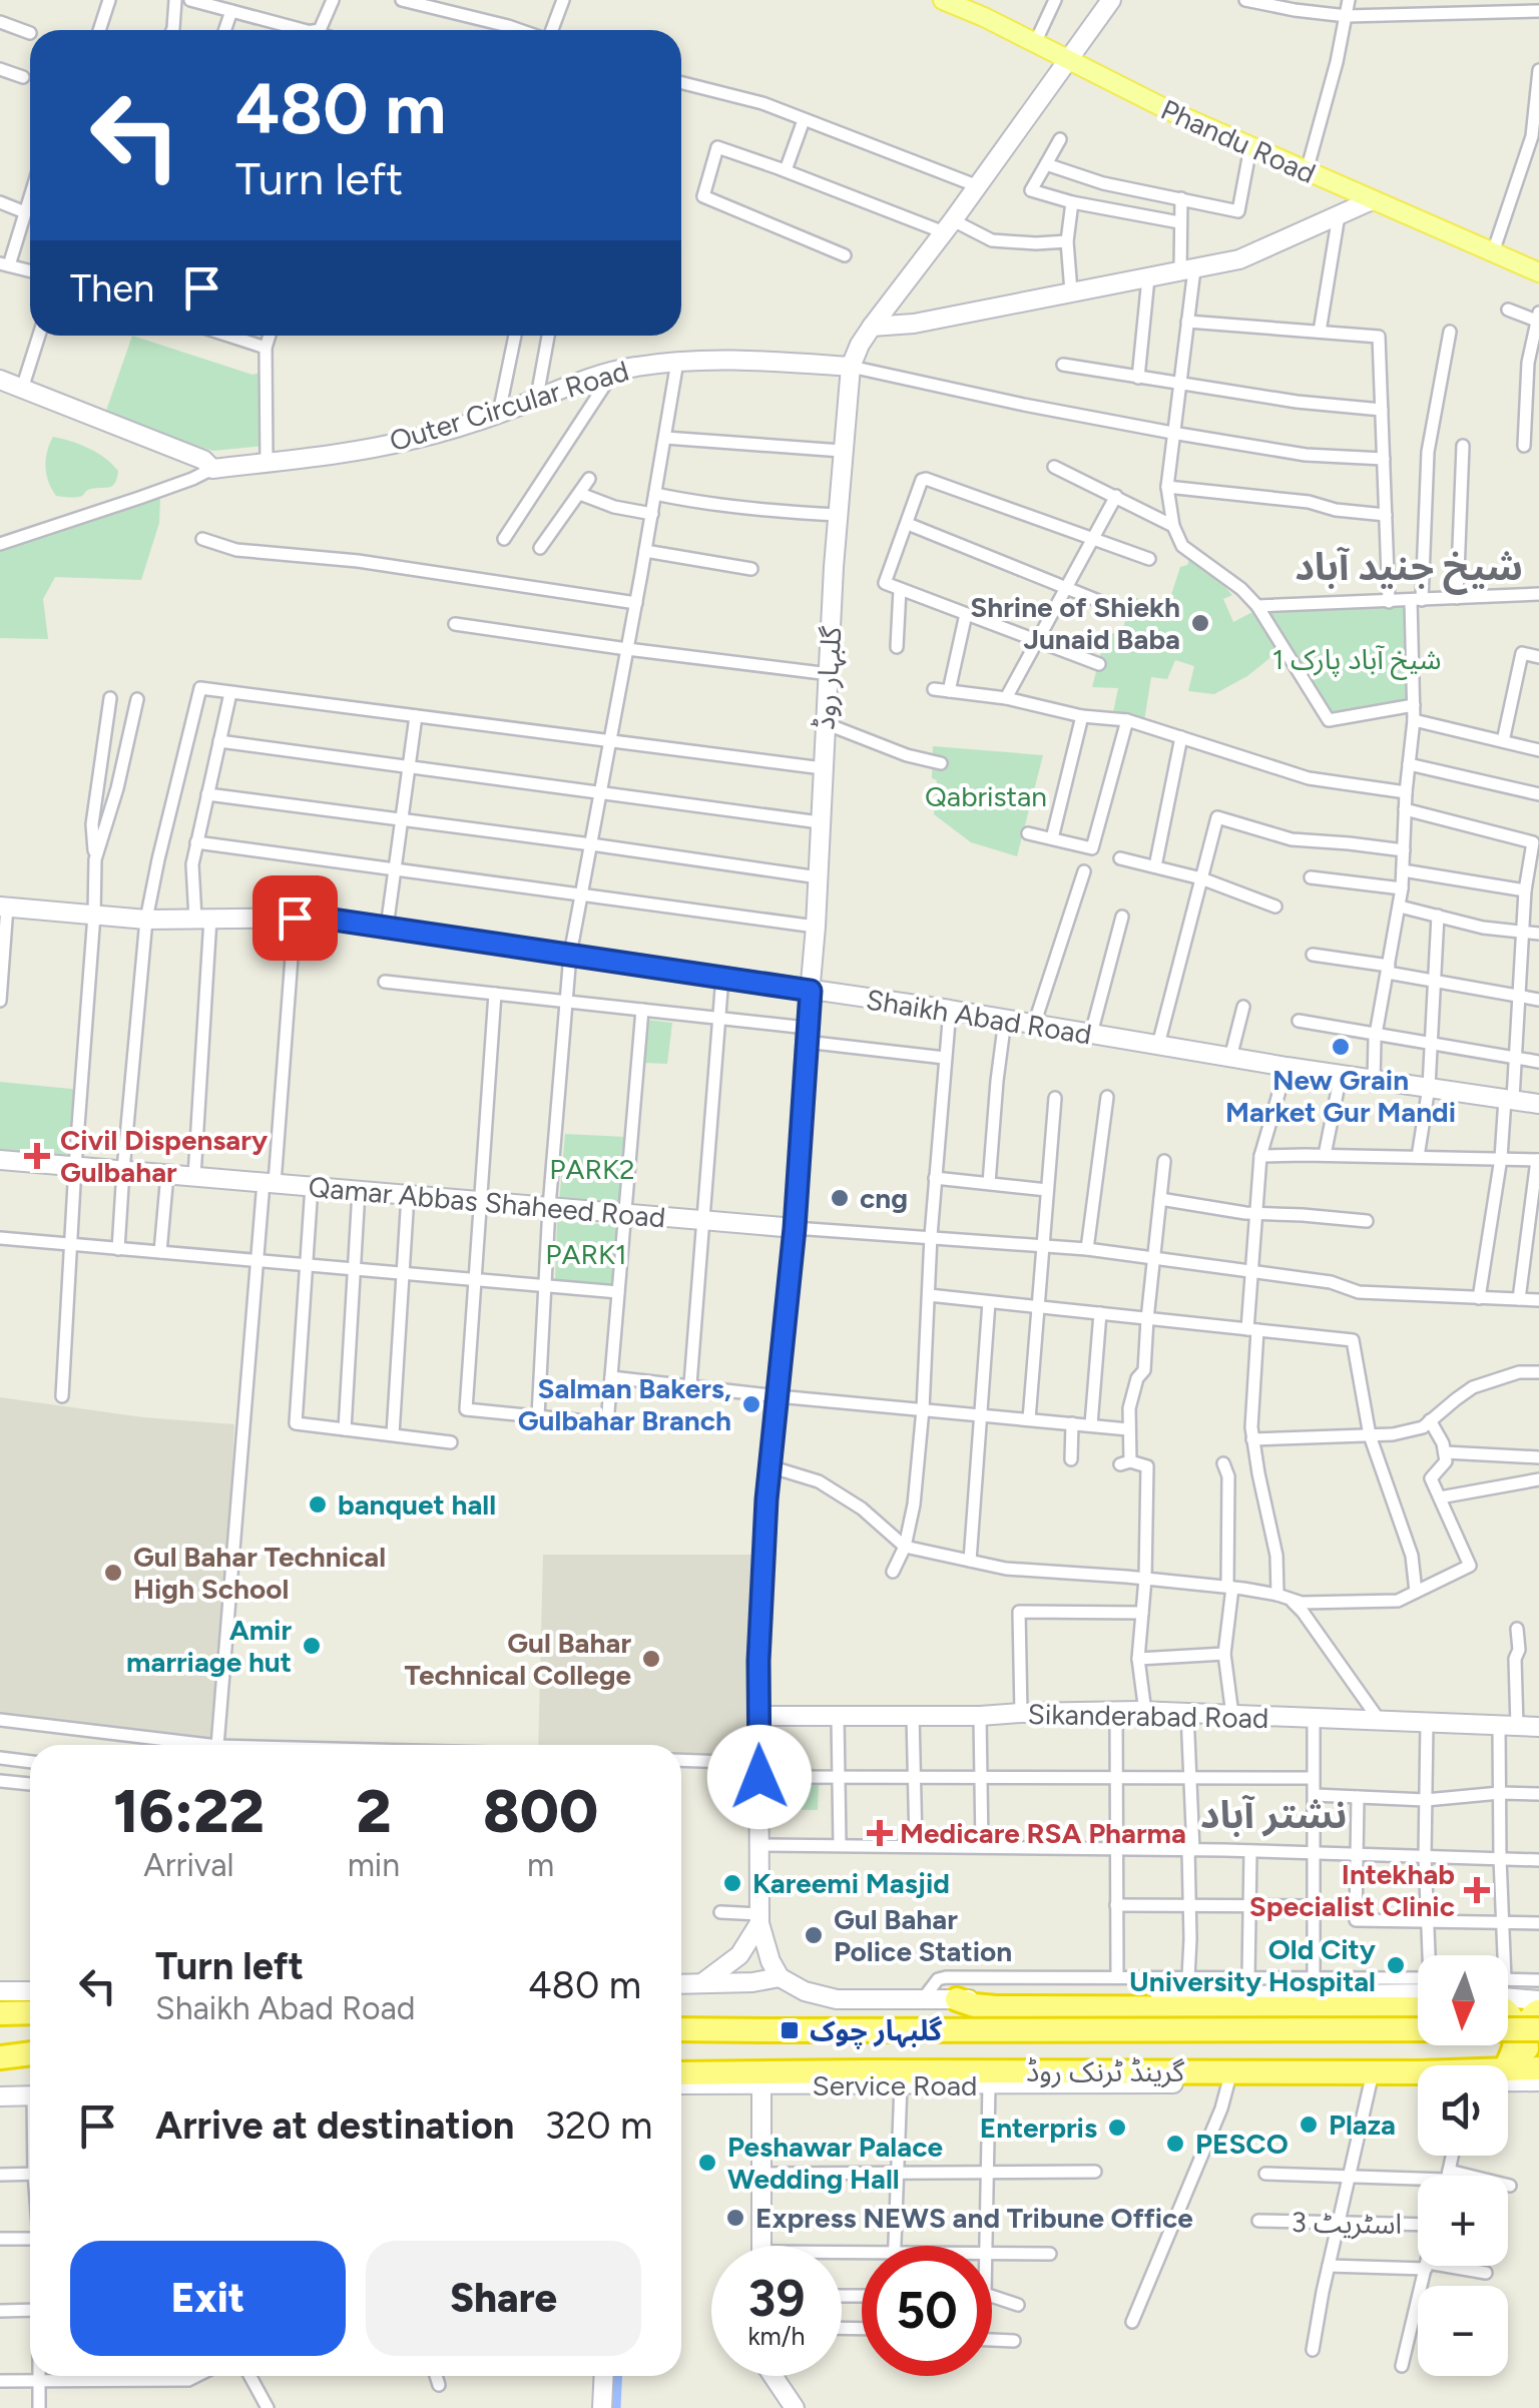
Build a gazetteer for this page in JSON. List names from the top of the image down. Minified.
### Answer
{"streets":{"highway":["گرینڈ ٹرنک روڈ"],"main road":["Phandu Road","Outer Circular Road","گلبہار روڈ","Shaikh Abad Road","Qamar Abbas Shaheed Road","Sikanderabad Road","Service Road"],"street":["اسٹریٹ 3"]},"crossings":[["Outer Circular Road","گلبہار روڈ"],["گلبہار روڈ","Shaikh Abad Road"],["گلبہار روڈ","Qamar Abbas Shaheed Road"],["گلبہار روڈ","Sikanderabad Road"]],"districts":["شیخ جنید آباد","نشتر آباد"],"parks":["شیخ آباد پارک 1","Qabristan","PARK2","PARK1"],"places":{"other":["Shrine of Shiekh Junaid Baba","New Grain Market Gur Mandi","cng","Salman Bakers, Gulbahar Branch","banquet hall","Gul Bahar Technical High School","Amir marriage hut","Gul Bahar Technical College","Kareemi Masjid","Gul Bahar Police Station","Old City University Hospital","Plaza","Enterpris","PESCO","Peshawar Palace Wedding Hall","Express NEWS and Tribune Office"],"health":["Civil Dispensary Gulbahar","Medicare RSA Pharma","Intekhab Specialist Clinic"],"transit":["گلبہار چوک"]},"north":"bottom","page":{"turn":["480 m","Turn left"],"then":"Then","eta":["16:22","Arrival","2","min","800","m"],"list":[{"name":"Turn left","note":"Shaikh Abad Road","value":"480 m"},{"name":"Arrive at destination","value":"320 m"}],"map_buttons":["+","−"],"buttons":["Exit","Share"],"speed":"39 km/h","limit":"50"}}
